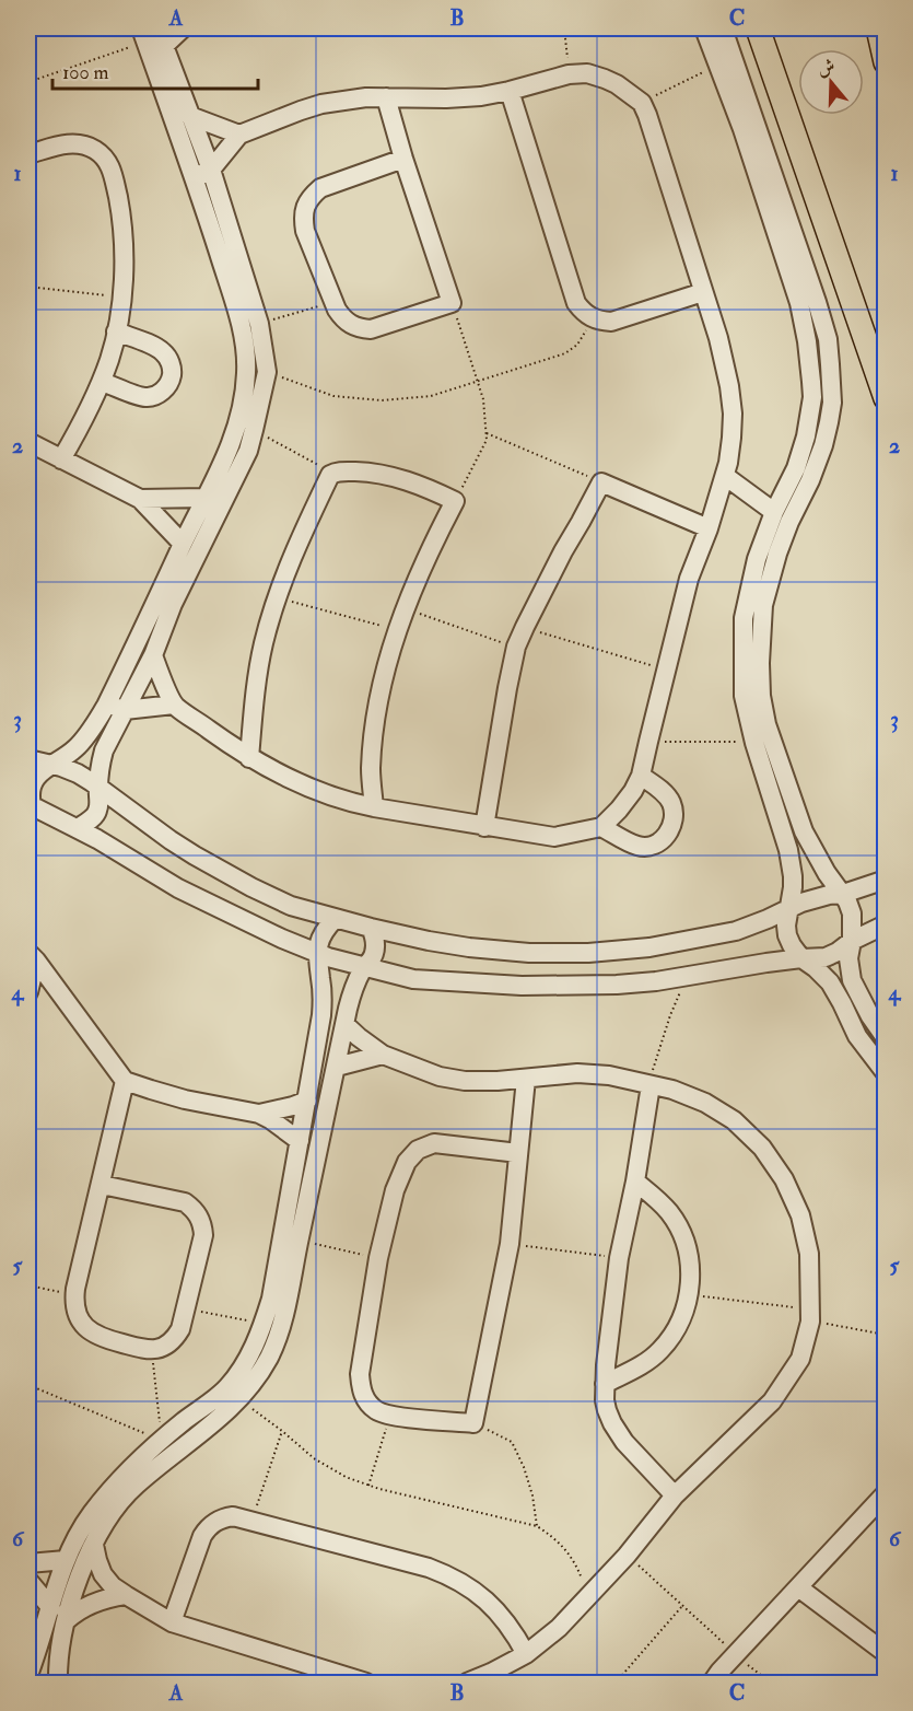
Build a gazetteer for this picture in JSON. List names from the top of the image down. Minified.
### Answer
{"scale_bar":"100 m","north":"top","grid":{"columns":["A","B","C"],"rows":["1","2","3","4","5","6"]}}
